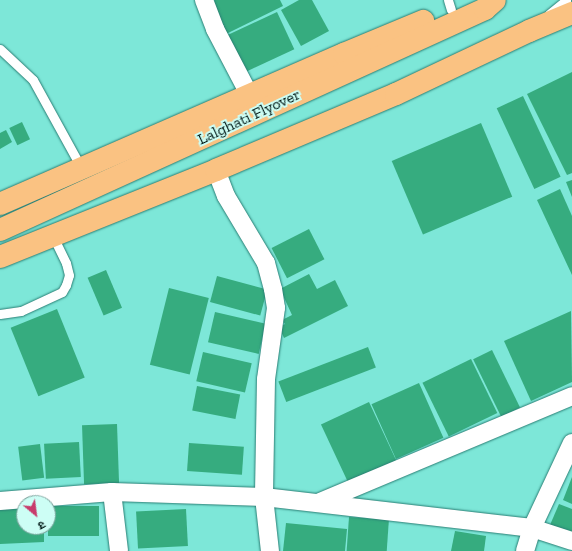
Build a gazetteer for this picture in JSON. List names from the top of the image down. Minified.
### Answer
{"streets":{"main road":["Lalghati Flyover"]},"north":"bottom right"}
